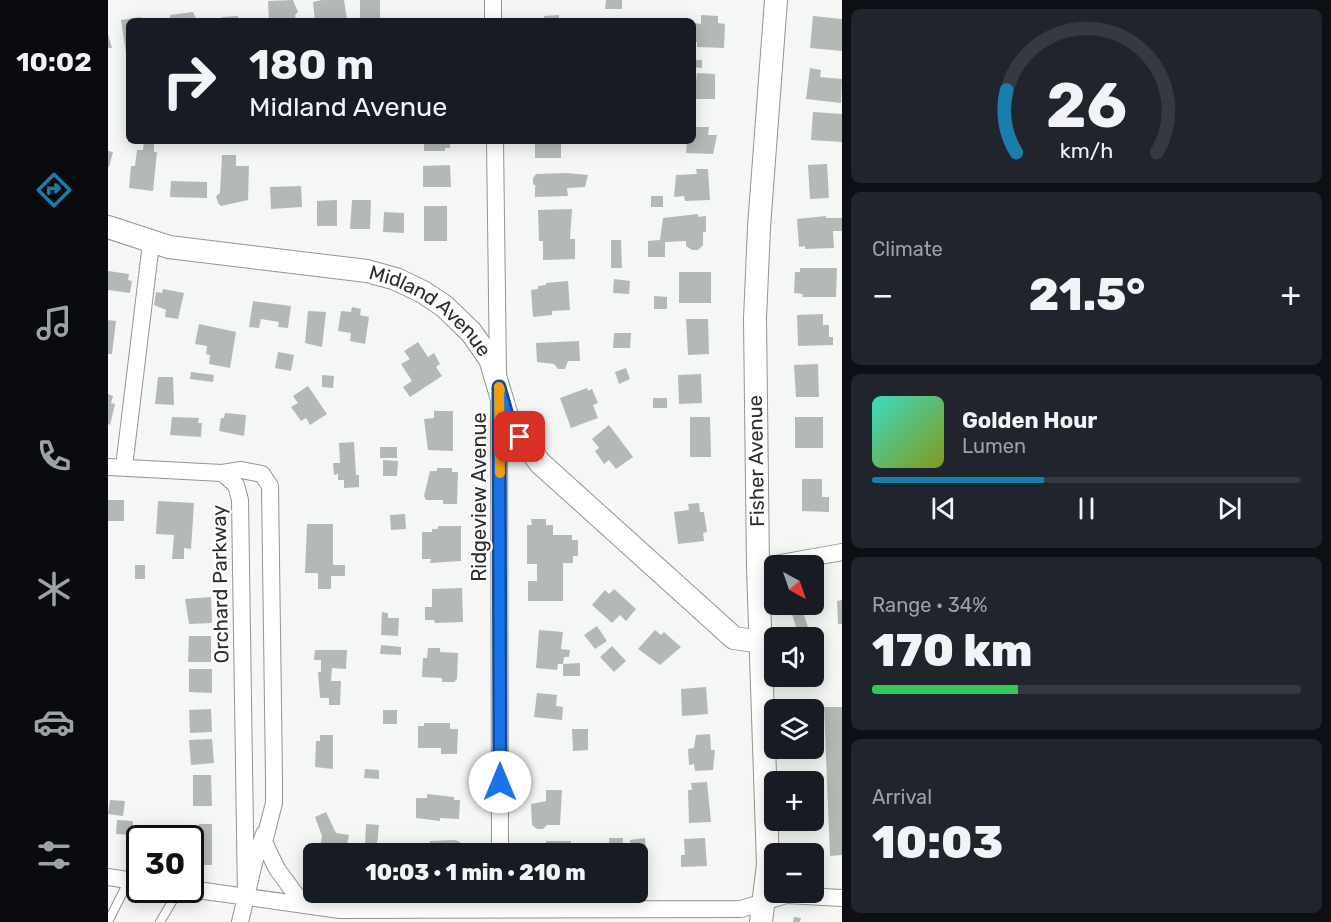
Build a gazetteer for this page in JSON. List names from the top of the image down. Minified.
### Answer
{"streets":{"street":["Midland Avenue","Fisher Avenue","Ridgeview Avenue","Orchard Parkway"]},"crossings":[["Midland Avenue","Fisher Avenue"],["Midland Avenue","Ridgeview Avenue"]],"north":"bottom right","page":{"tabs":"10:02","turn":["180 m","Midland Avenue"],"tile":["Climate",["Range · 34%","170 km"],["Arrival","10:03"]],"heat":["−","21.5°","+"],"song":["Golden Hour","Lumen"],"map_buttons":["+","−"],"limit":"30","trip":"10:03 · 1 min · 210 m","gauge":["26","km/h"]}}
